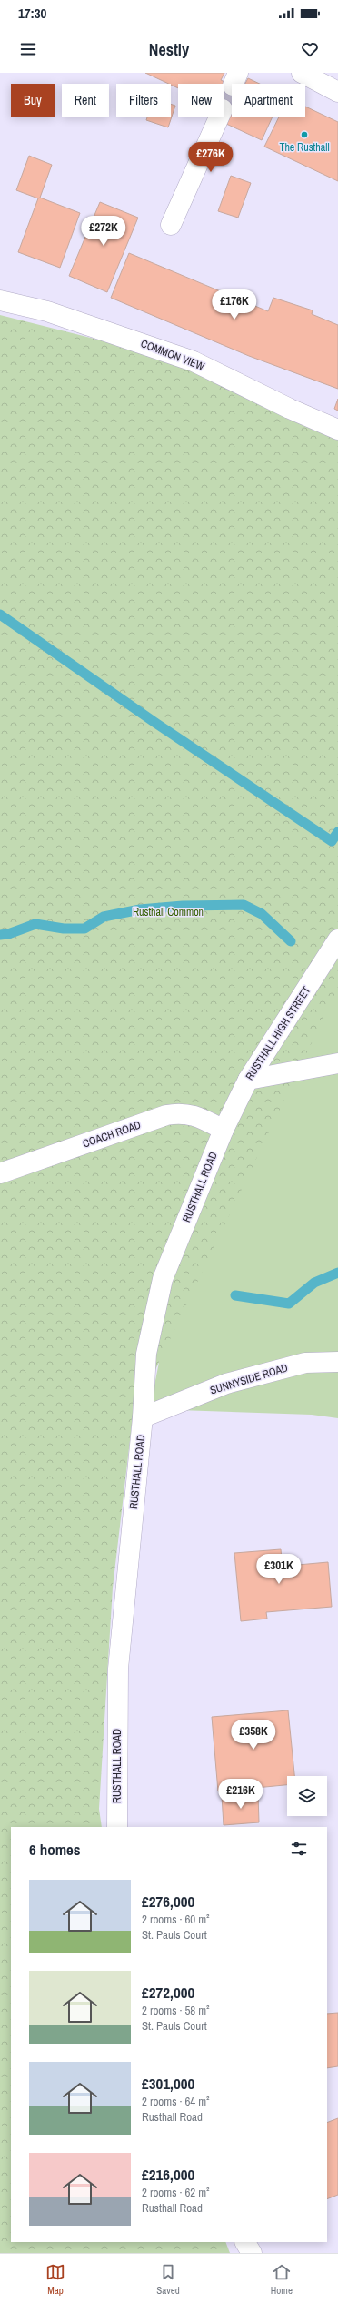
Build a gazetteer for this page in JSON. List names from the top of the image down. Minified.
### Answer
{"streets":{"street":["COMMON VIEW","RUSTHALL HIGH STREET","COACH ROAD","RUSTHALL ROAD","SUNNYSIDE ROAD"]},"crossings":[["RUSTHALL HIGH STREET","COACH ROAD"],["RUSTHALL HIGH STREET","RUSTHALL ROAD"],["COACH ROAD","RUSTHALL ROAD"],["RUSTHALL ROAD","SUNNYSIDE ROAD"]],"parks":["Rusthall Common"],"places":["The Rusthall"],"page":{"status":"17:30","header":"Nestly","chip":["Buy","Rent","Filters","New","Apartment"],"price":["£276K","£272K","£176K","£301K","£358K","£216K"],"heading":"6 homes","list":[{"name":"£276,000","note":"2 rooms · 60 m² · St. Pauls Court"},{"name":"£272,000","note":"2 rooms · 58 m² · St. Pauls Court"},{"name":"£301,000","note":"2 rooms · 64 m² · Rusthall Road"},{"name":"£216,000","note":"2 rooms · 62 m² · Rusthall Road"}],"tabs":["Map","Saved","Home"]}}
